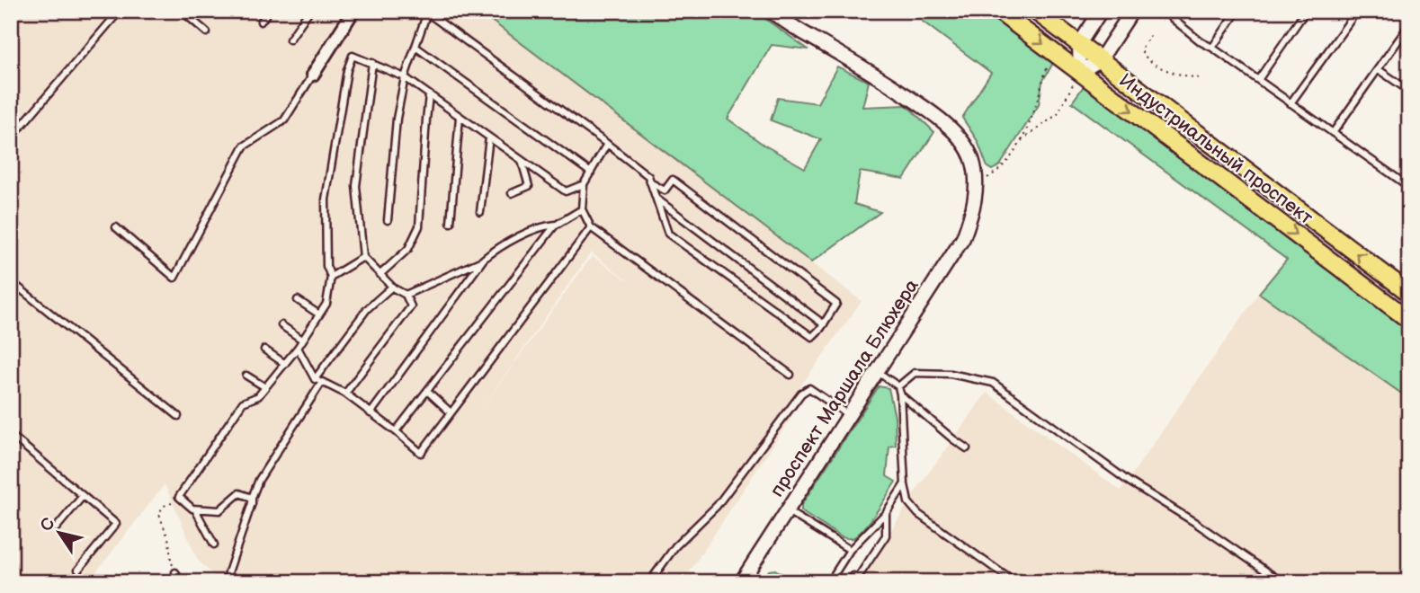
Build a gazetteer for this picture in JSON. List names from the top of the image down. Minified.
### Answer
{"streets":{"main road":["Индустриальный проспект"],"street":["проспект Маршала Блюхера"]},"north":"top left"}
